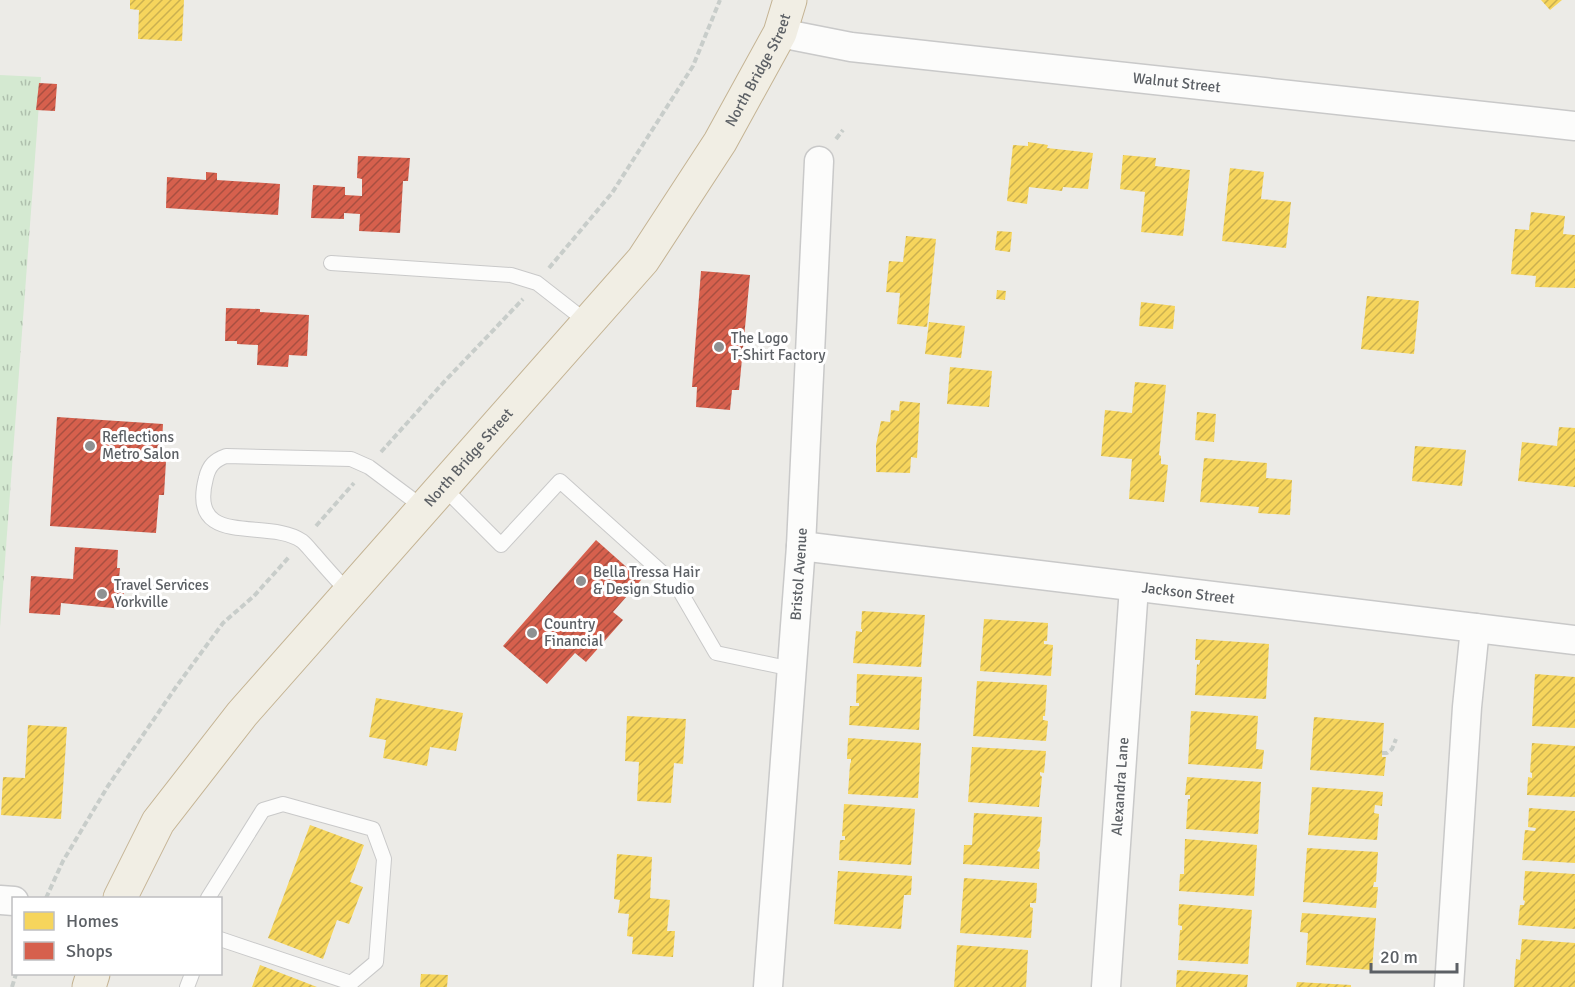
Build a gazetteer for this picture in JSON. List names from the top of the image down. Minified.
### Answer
{"streets":{"highway":["North Bridge Street"],"street":["Walnut Street","Bristol Avenue","Jackson Street","Alexandra Lane"]},"crossings":[["North Bridge Street","Walnut Street"],["Bristol Avenue","Jackson Street"],["Jackson Street","Alexandra Lane"]],"places":["The Logo T-Shirt Factory","Reflections Metro Salon","Bella Tressa Hair & Design Studio","Travel Services Yorkville","Country Financial"],"legend":["Homes","Shops"],"scale_bar":"20 m"}
